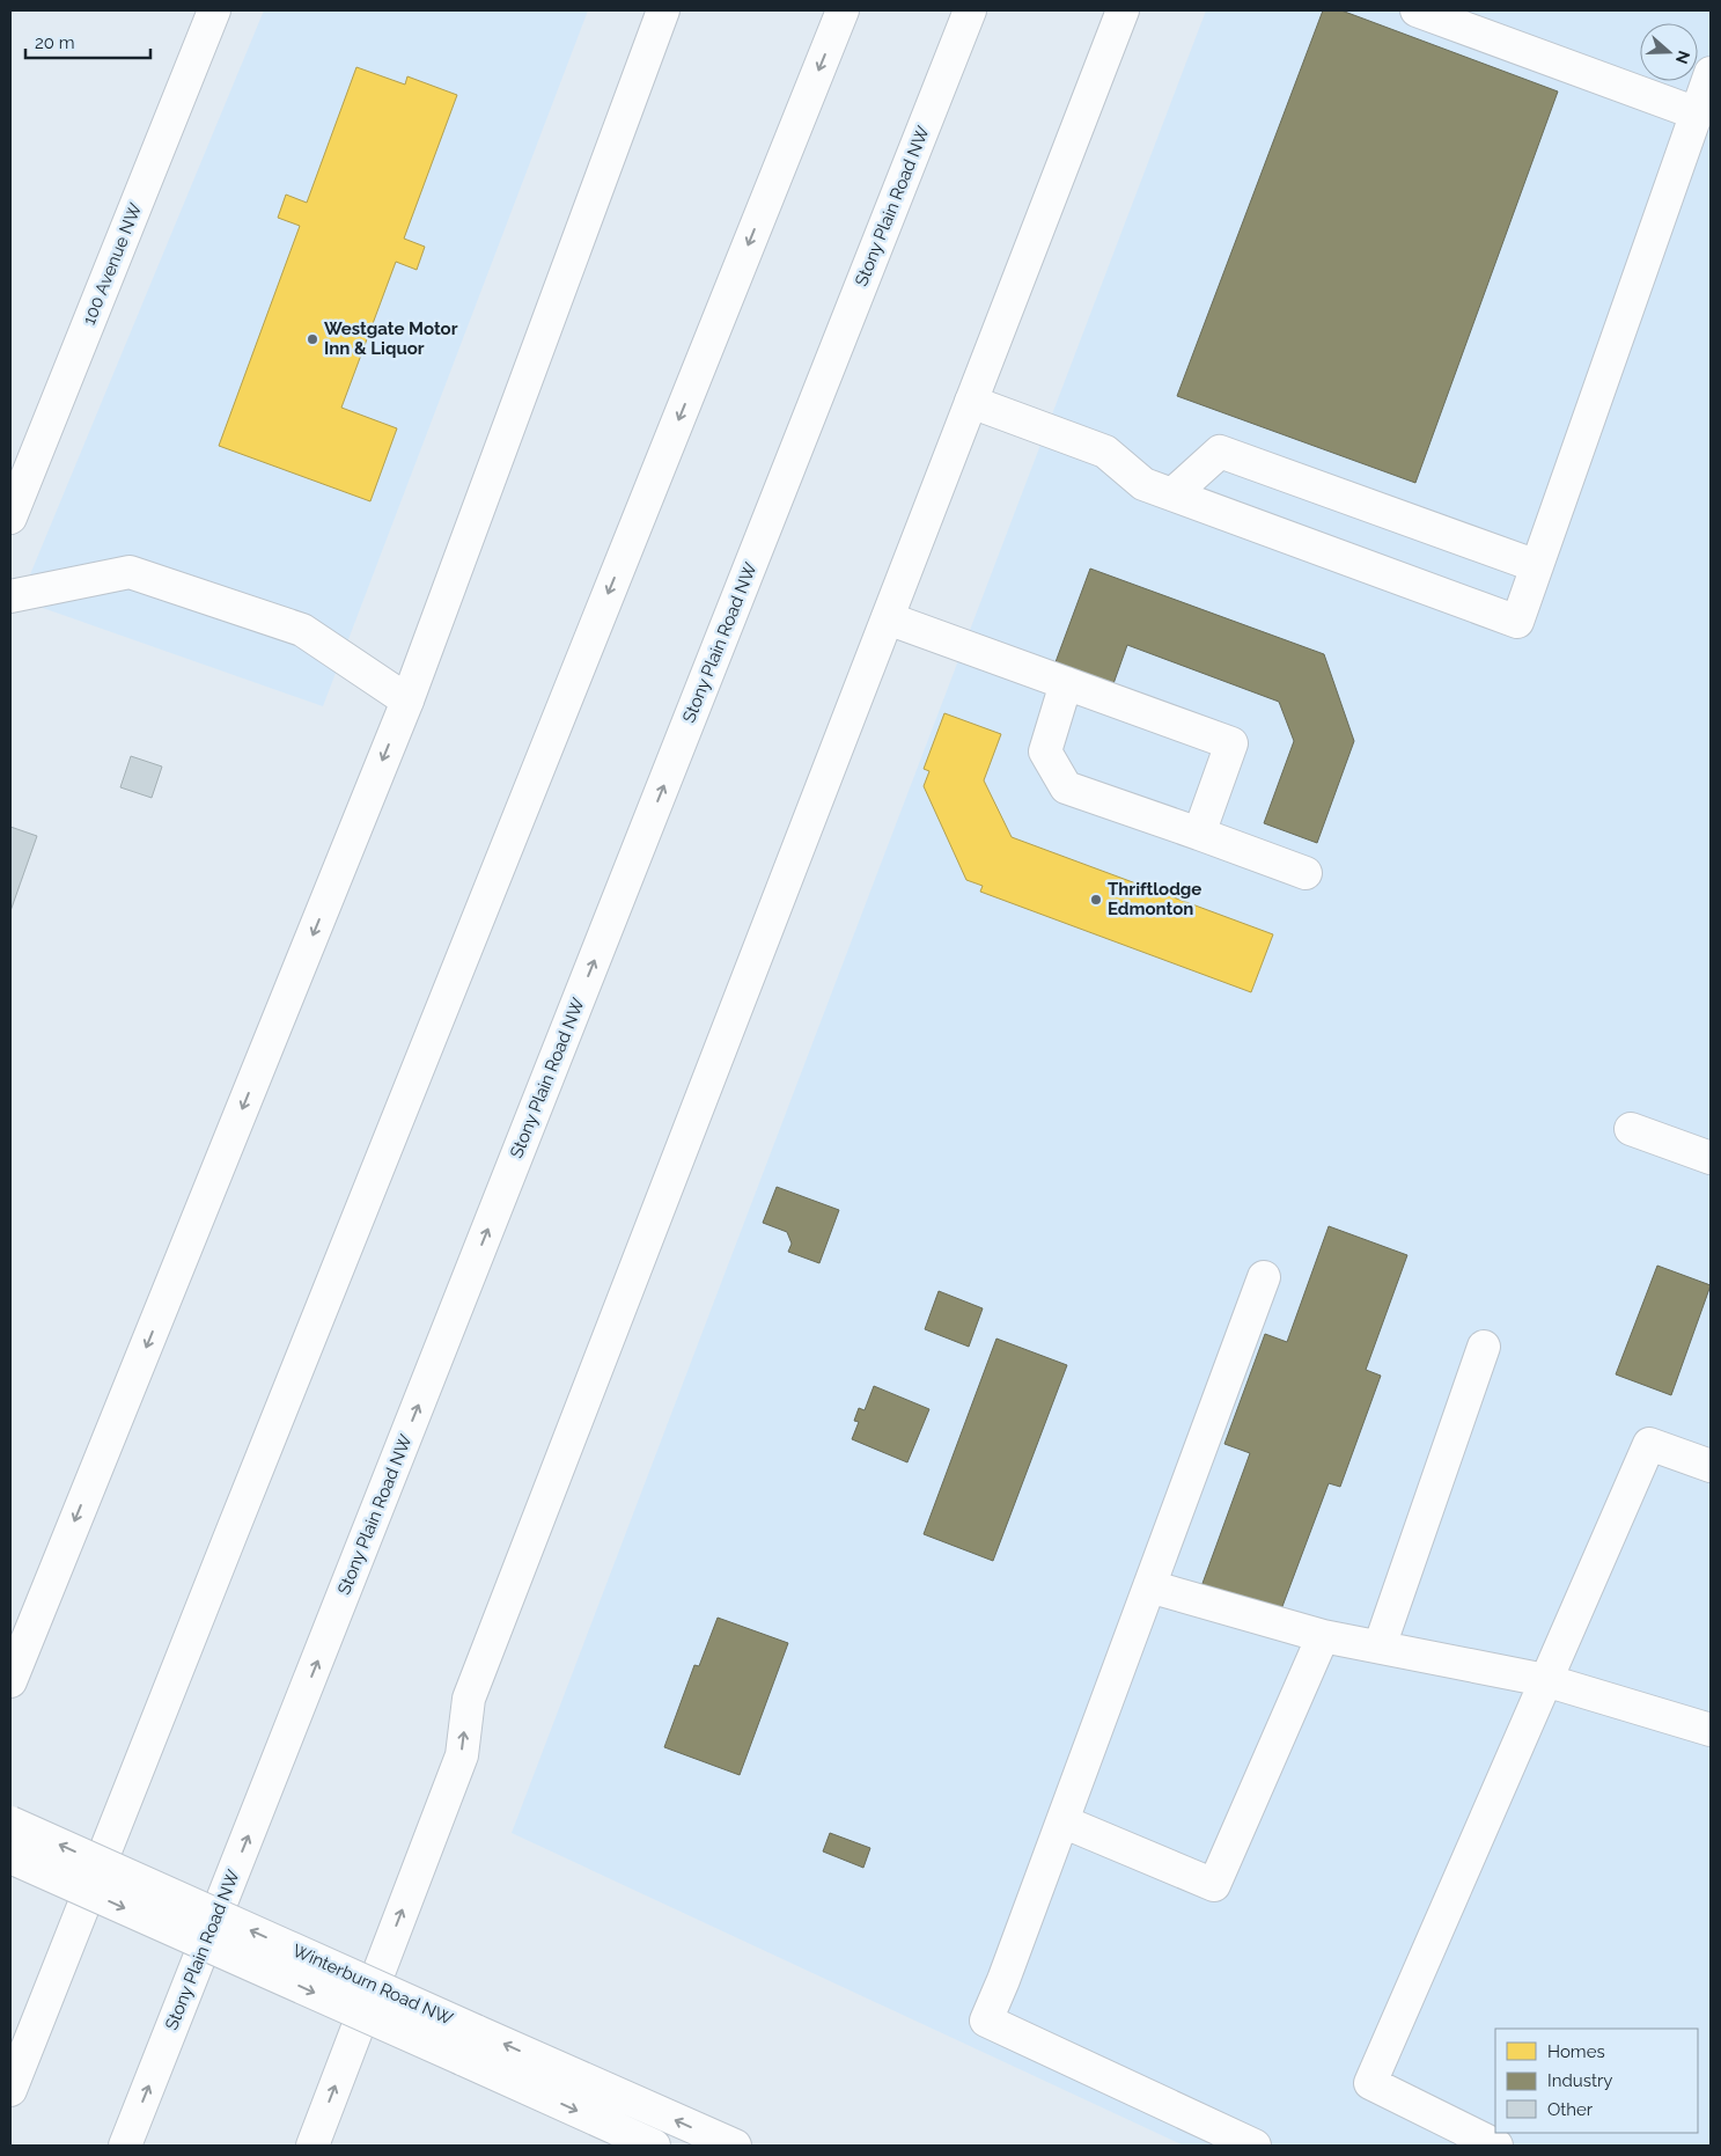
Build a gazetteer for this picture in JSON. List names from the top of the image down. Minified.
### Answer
{"streets":{"main road":["Stony Plain Road NW","100 Avenue NW","Winterburn Road NW"]},"places":["Westgate Motor Inn & Liquor","Thriftlodge Edmonton"],"legend":["Homes","Industry","Other"],"scale_bar":"20 m","north":"right"}
